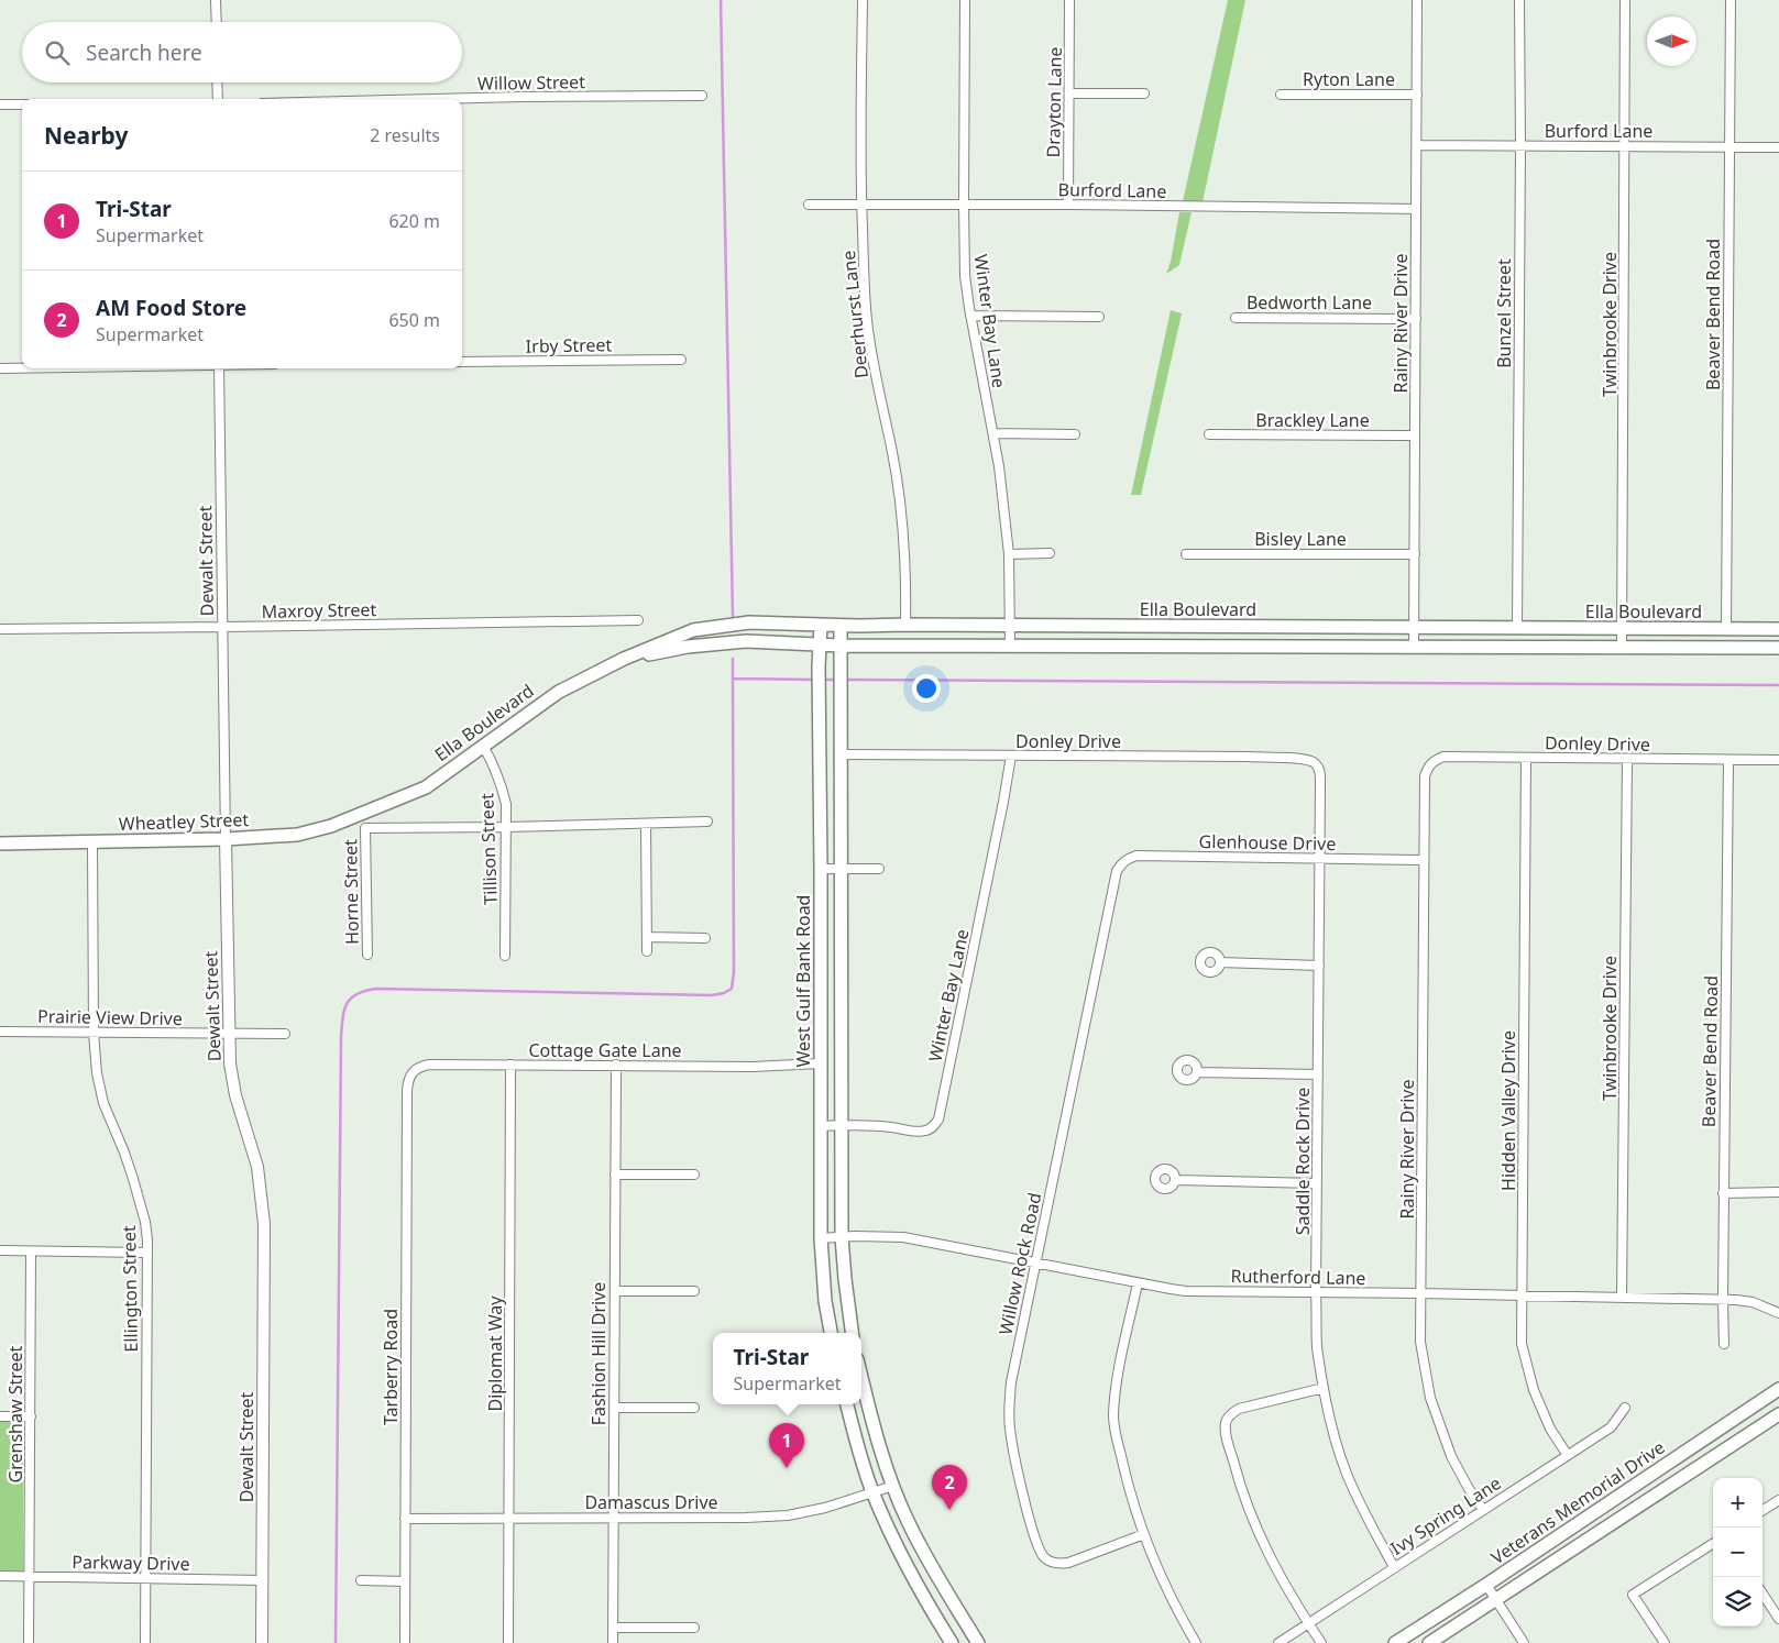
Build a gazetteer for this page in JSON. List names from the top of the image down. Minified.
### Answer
{"streets":{"main road":["Ella Boulevard","Wheatley Street","West Gulf Bank Road","Veterans Memorial Drive"],"street":["Ryton Lane","Willow Street","Drayton Lane","Burford Lane","Bedworth Lane","Bunzel Street","Deerhurst Lane","Beaver Bend Road","Winter Bay Lane","Rainy River Drive","Twinbrooke Drive","Irby Street","Brackley Lane","Bisley Lane","Dewalt Street","Maxroy Street","Donley Drive","Glenhouse Drive","Tillison Street","Horne Street","Prairie View Drive","Cottage Gate Lane","Hidden Valley Drive","Saddle Rock Drive","Willow Rock Road","Rutherford Lane","Ellington Street","Diplomat Way","Fashion Hill Drive","Tarberry Road","Grenshaw Street","Damascus Drive","Ivy Spring Lane","Parkway Drive"]},"crossings":[["Ryton Lane","Rainy River Drive"],["Drayton Lane","Burford Lane"],["Burford Lane","Bunzel Street"],["Burford Lane","Deerhurst Lane"],["Burford Lane","Beaver Bend Road"],["Burford Lane","Winter Bay Lane"],["Burford Lane","Rainy River Drive"],["Burford Lane","Twinbrooke Drive"],["Bedworth Lane","Rainy River Drive"],["Bunzel Street","Ella Boulevard"],["Deerhurst Lane","Ella Boulevard"],["Beaver Bend Road","Ella Boulevard"],["Beaver Bend Road","Donley Drive"],["Beaver Bend Road","Rutherford Lane"],["Winter Bay Lane","Ella Boulevard"],["Winter Bay Lane","Donley Drive"],["Winter Bay Lane","West Gulf Bank Road"],["Rainy River Drive","Brackley Lane"],["Rainy River Drive","Bisley Lane"],["Rainy River Drive","Ella Boulevard"],["Rainy River Drive","Donley Drive"],["Rainy River Drive","Glenhouse Drive"],["Rainy River Drive","Rutherford Lane"],["Rainy River Drive","Ivy Spring Lane"],["Twinbrooke Drive","Ella Boulevard"],["Twinbrooke Drive","Donley Drive"],["Twinbrooke Drive","Rutherford Lane"],["Dewalt Street","Maxroy Street"],["Dewalt Street","Wheatley Street"],["Dewalt Street","Prairie View Drive"],["Dewalt Street","Parkway Drive"],["Ella Boulevard","Wheatley Street"],["Ella Boulevard","Tillison Street"],["Ella Boulevard","West Gulf Bank Road"],["Donley Drive","Hidden Valley Drive"],["Donley Drive","Saddle Rock Drive"],["Wheatley Street","Ellington Street"],["Glenhouse Drive","Saddle Rock Drive"],["Glenhouse Drive","Willow Rock Road"],["Tillison Street","Horne Street"],["West Gulf Bank Road","Cottage Gate Lane"],["West Gulf Bank Road","Rutherford Lane"],["Prairie View Drive","Ellington Street"],["Cottage Gate Lane","Diplomat Way"],["Cottage Gate Lane","Fashion Hill Drive"],["Cottage Gate Lane","Tarberry Road"],["Hidden Valley Drive","Rutherford Lane"],["Hidden Valley Drive","Ivy Spring Lane"],["Saddle Rock Drive","Rutherford Lane"],["Saddle Rock Drive","Ivy Spring Lane"],["Willow Rock Road","Rutherford Lane"],["Ellington Street","Parkway Drive"],["Diplomat Way","Damascus Drive"],["Fashion Hill Drive","Damascus Drive"],["Tarberry Road","Damascus Drive"],["Grenshaw Street","Parkway Drive"]],"north":"right","page":{"search":"Search here","heading":["Nearby","2 results"],"list":[{"mark":"1","name":"Tri-Star","note":"Supermarket","value":"620 m"},{"mark":"2","name":"AM Food Store","note":"Supermarket","value":"650 m"}],"popup":["Tri-Star","Supermarket"],"pins":["1","2"],"map_buttons":["+","−"]}}
